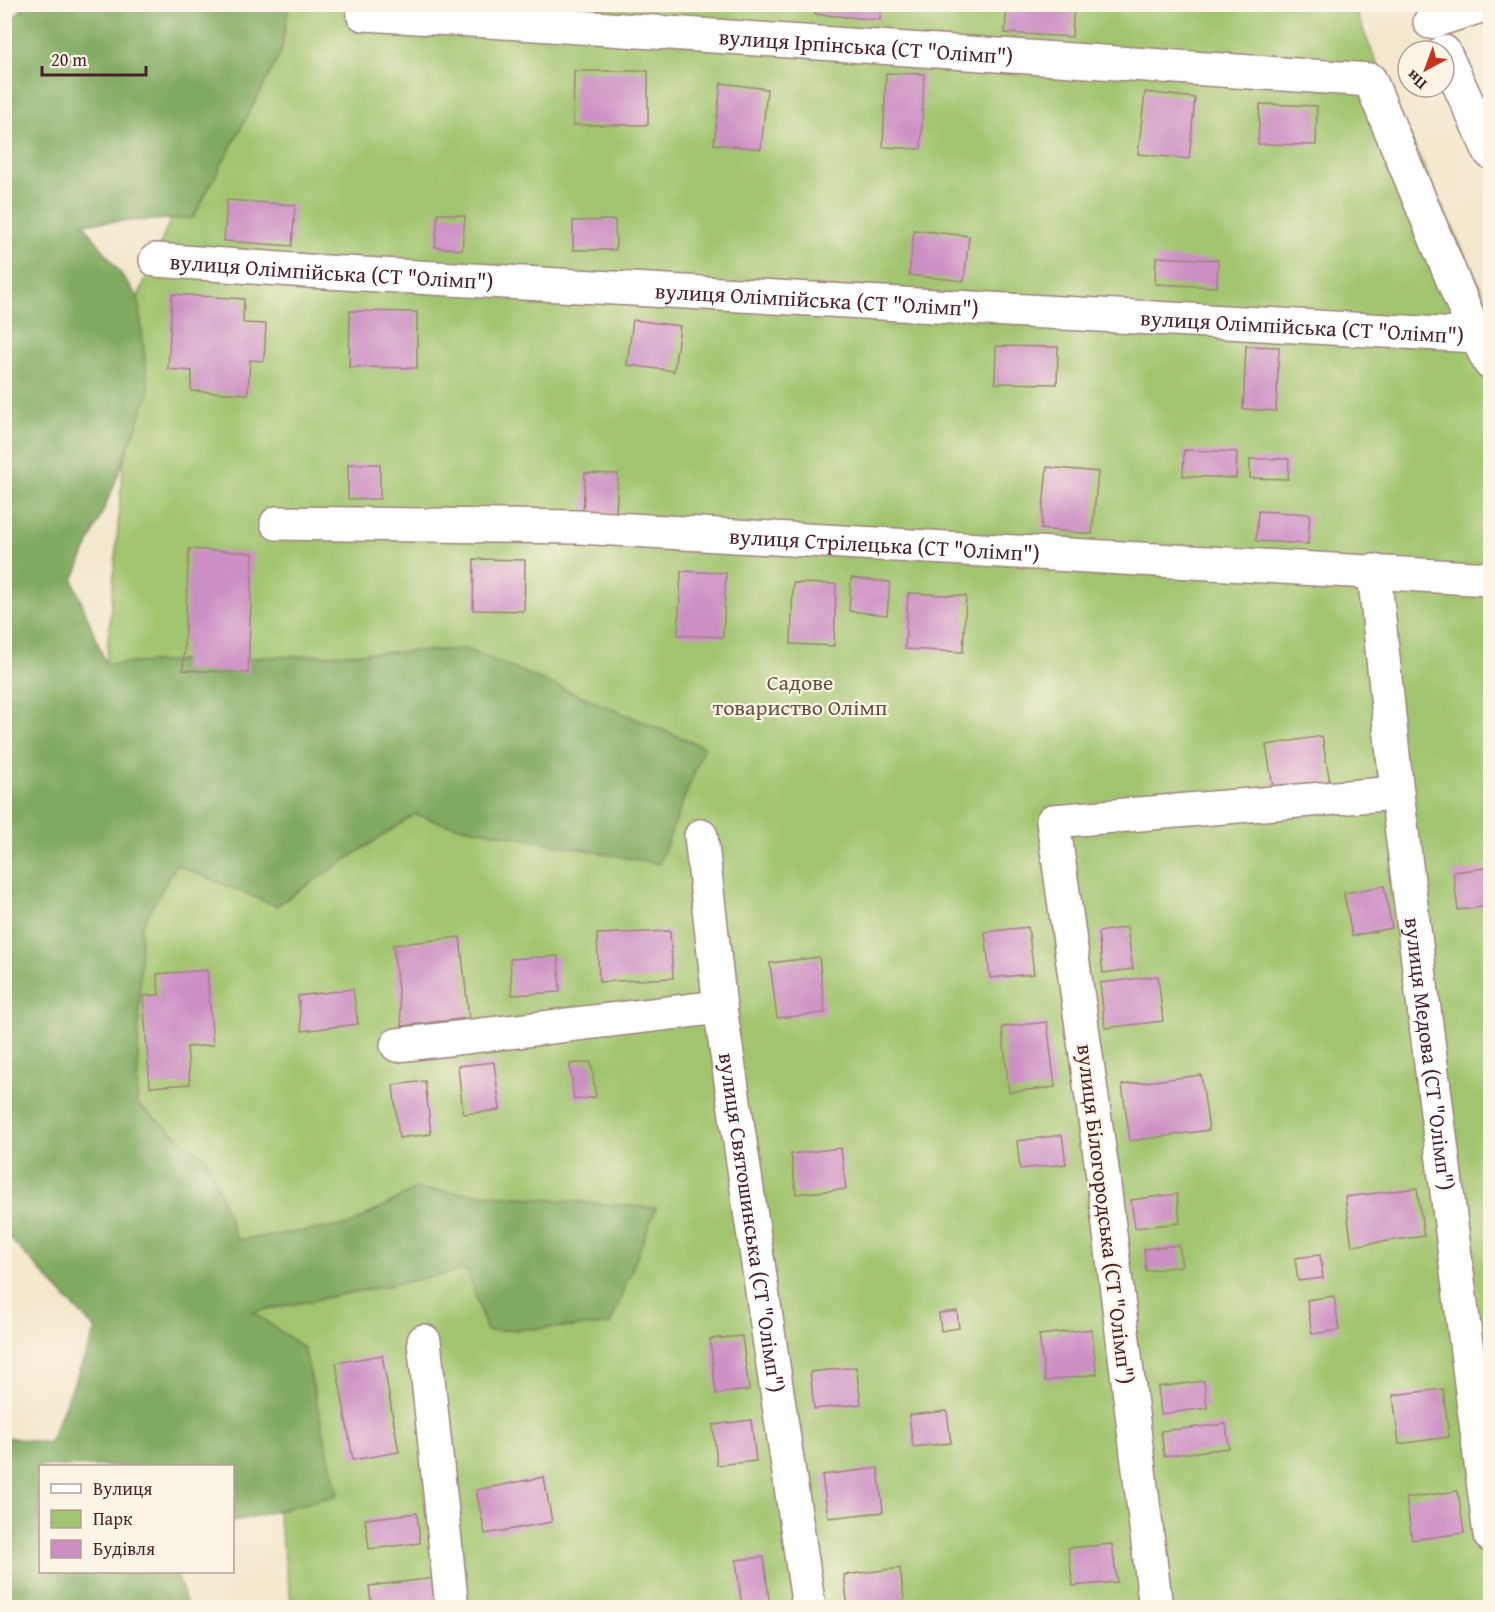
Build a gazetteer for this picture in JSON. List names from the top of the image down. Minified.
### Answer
{"streets":{"street":["вулиця Ірпінська (СТ \"Олімп\")","вулиця Олімпійська (СТ \"Олімп\")","вулиця Стрілецька (СТ \"Олімп\")","вулиця Медова (СТ \"Олімп\")","вулиця Білогородська (СТ \"Олімп\")","вулиця Святошинська (СТ \"Олімп\")"]},"crossings":[["вулиця Ірпінська (СТ \"Олімп\")","вулиця Олімпійська (СТ \"Олімп\")"],["вулиця Стрілецька (СТ \"Олімп\")","вулиця Медова (СТ \"Олімп\")"],["вулиця Медова (СТ \"Олімп\")","вулиця Білогородська (СТ \"Олімп\")"]],"parks":["Садове товариство Олімп"],"legend":["Вулиця","Парк","Будівля"],"scale_bar":"20 m","north":"bottom left"}
